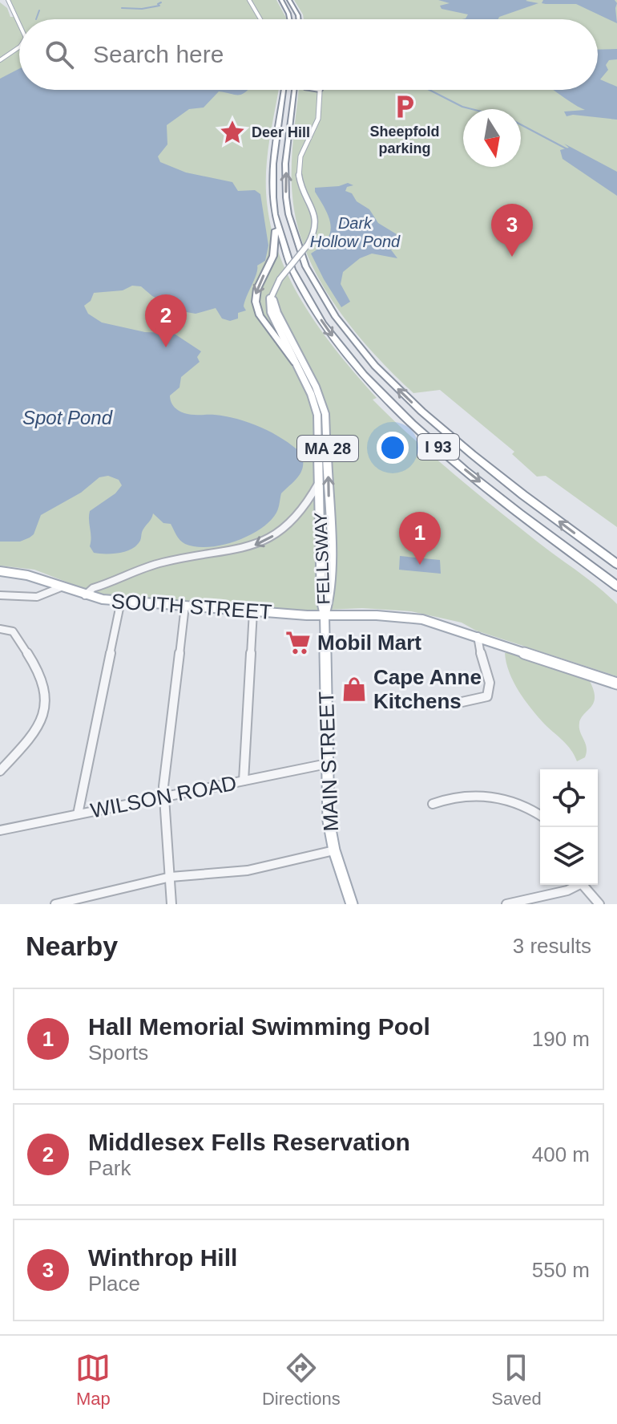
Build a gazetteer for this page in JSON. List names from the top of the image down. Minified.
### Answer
{"streets":{"highway":["I 93"],"main road":["MA 28","FELLSWAY","SOUTH STREET","MAIN STREET"],"street":["WILSON ROAD"]},"crossings":[["FELLSWAY","SOUTH STREET"],["FELLSWAY","MAIN STREET"],["SOUTH STREET","MAIN STREET"],["MAIN STREET","WILSON ROAD"]],"water":["Dark Hollow Pond","Spot Pond"],"places":{"parking":["Sheepfold parking"],"place":["Deer Hill"],"supermarket":["Mobil Mart"],"shop":["Cape Anne Kitchens"]},"north":"bottom","page":{"search":"Search here","pins":["3","2","1"],"heading":["Nearby","3 results"],"list":[{"mark":"1","name":"Hall Memorial Swimming Pool","note":"Sports","value":"190 m"},{"mark":"2","name":"Middlesex Fells Reservation","note":"Park","value":"400 m"},{"mark":"3","name":"Winthrop Hill","note":"Place","value":"550 m"}],"nav":["Map","Directions","Saved"]}}
